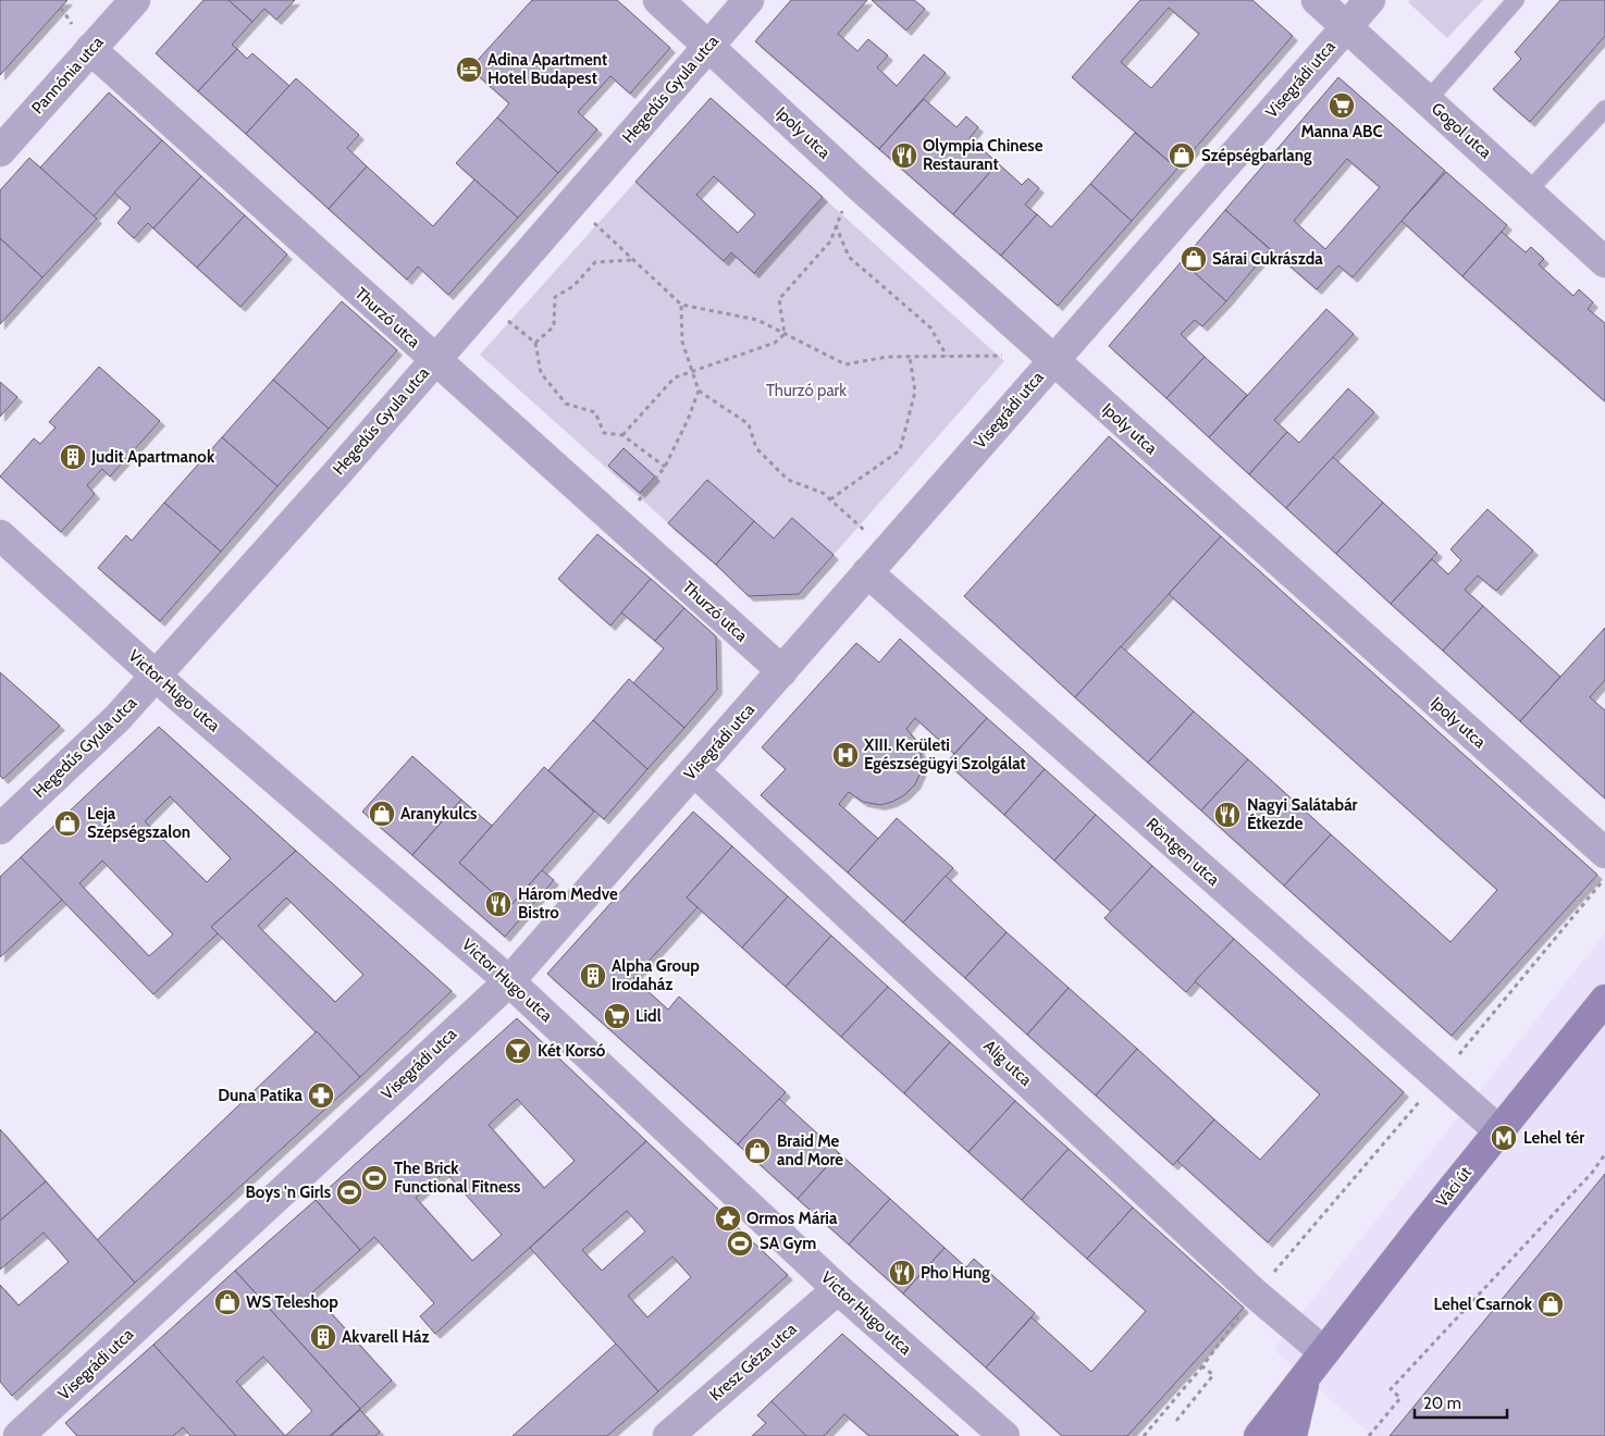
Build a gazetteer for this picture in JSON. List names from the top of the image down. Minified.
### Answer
{"streets":{"main road":["Váci út"],"street":["Pannónia utca","Visegrádi utca","Hegedűs Gyula utca","Gogol utca","Ipoly utca","Thurzó utca","Victor Hugo utca","Röntgen utca","Alig utca","Kresz Géza utca"]},"crossings":[["Pannónia utca","Thurzó utca"],["Visegrádi utca","Gogol utca"],["Visegrádi utca","Ipoly utca"],["Visegrádi utca","Thurzó utca"],["Visegrádi utca","Victor Hugo utca"],["Visegrádi utca","Röntgen utca"],["Visegrádi utca","Alig utca"],["Hegedűs Gyula utca","Ipoly utca"],["Hegedűs Gyula utca","Thurzó utca"],["Hegedűs Gyula utca","Victor Hugo utca"],["Victor Hugo utca","Kresz Géza utca"],["Röntgen utca","Váci út"],["Alig utca","Váci út"]],"parks":["Thurzó park"],"places":{"hotel":["Adina Apartment Hotel Budapest"],"supermarket":["Manna ABC","Lidl"],"restaurant":["Olympia Chinese Restaurant","Nagyi Salátabár Étkezde","Három Medve Bistro","Pho Hung"],"shop":["Szépségbarlang","Sárai Cukrászda","Aranykulcs","Leja Szépségszalon","Braid Me and More","WS Teleshop","Lehel Csarnok"],"building":["Judit Apartmanok","Alpha Group Irodaház","Akvarell Ház"],"hospital":["XIII. Kerületi Egészségügyi Szolgálat"],"bar":["Két Korsó"],"pharmacy":["Duna Patika"],"metro station":["Lehel tér"],"sports":["The Brick Functional Fitness","Boys 'n Girls","SA Gym"],"place":["Ormos Mária"]},"scale_bar":"20 m"}
